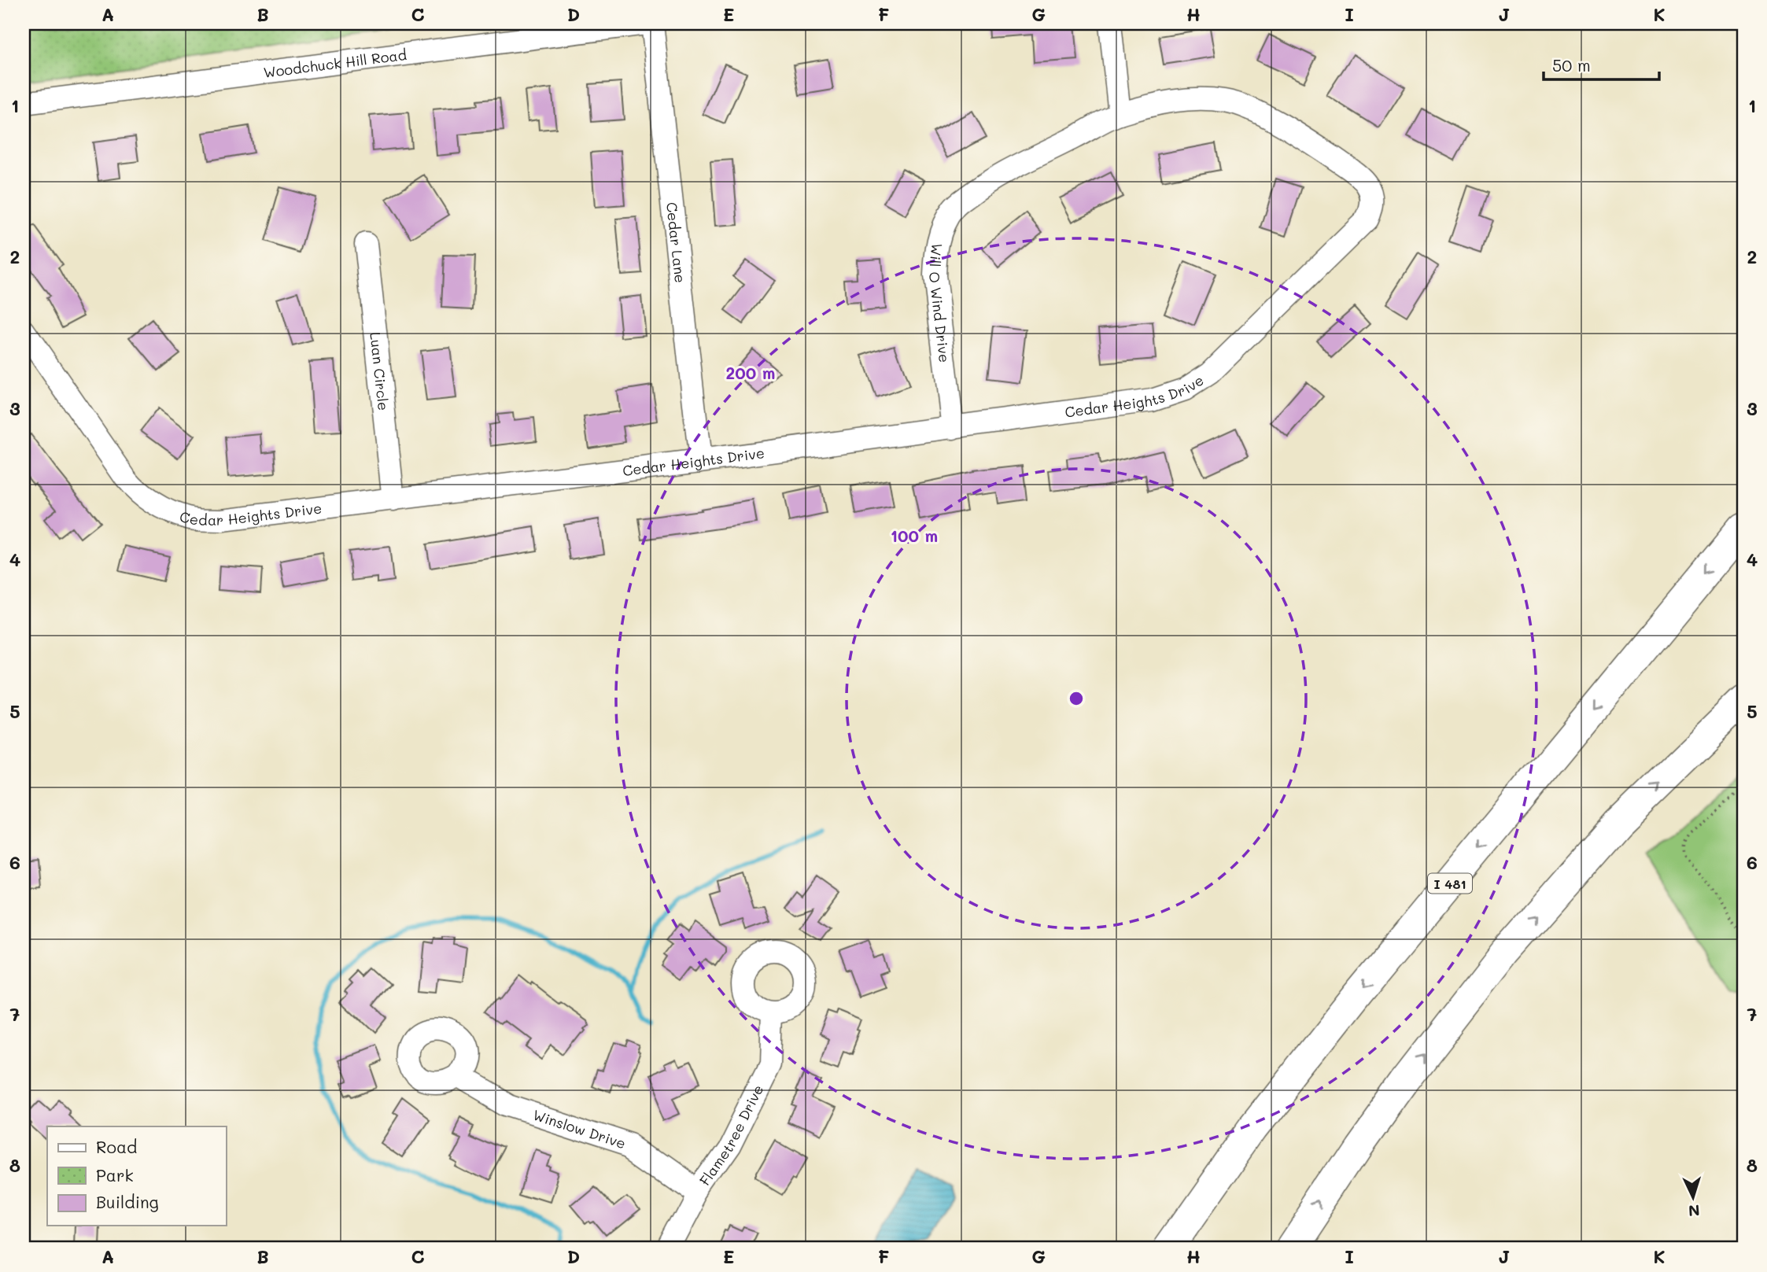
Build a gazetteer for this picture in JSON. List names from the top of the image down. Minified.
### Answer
{"streets":{"highway":["I 481"],"street":["Woodchuck Hill Road","Cedar Lane","Will O Wind Drive","Luan Circle","Cedar Heights Drive","Winslow Drive","Flametree Drive"]},"crossings":[["Cedar Lane","Cedar Heights Drive"],["Will O Wind Drive","Cedar Heights Drive"],["Luan Circle","Cedar Heights Drive"],["Winslow Drive","Flametree Drive"]],"legend":["Road","Park","Building"],"scale_bar":"50 m","north":"bottom","grid":{"columns":["A","B","C","D","E","F","G","H","I","J","K"],"rows":["1","2","3","4","5","6","7","8"]},"rings":["200 m","100 m"]}
